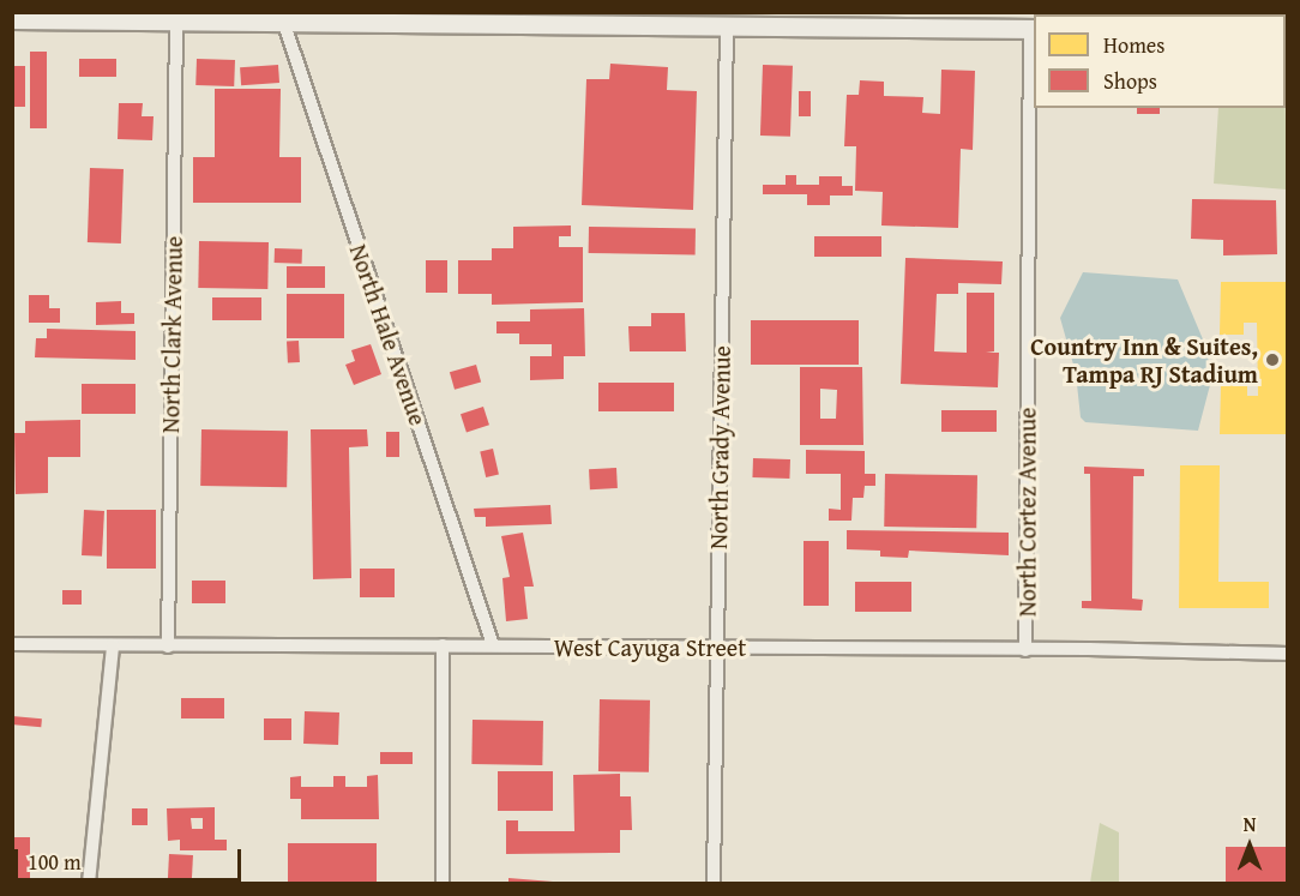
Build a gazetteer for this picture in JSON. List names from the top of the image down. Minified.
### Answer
{"streets":{"street":["North Clark Avenue","North Hale Avenue","North Grady Avenue","North Cortez Avenue","West Cayuga Street"]},"crossings":[["North Clark Avenue","West Cayuga Street"],["North Hale Avenue","West Cayuga Street"],["North Grady Avenue","West Cayuga Street"],["North Cortez Avenue","West Cayuga Street"]],"places":["Country Inn & Suites, Tampa RJ Stadium"],"legend":["Homes","Shops"],"scale_bar":"100 m","north":"top"}
